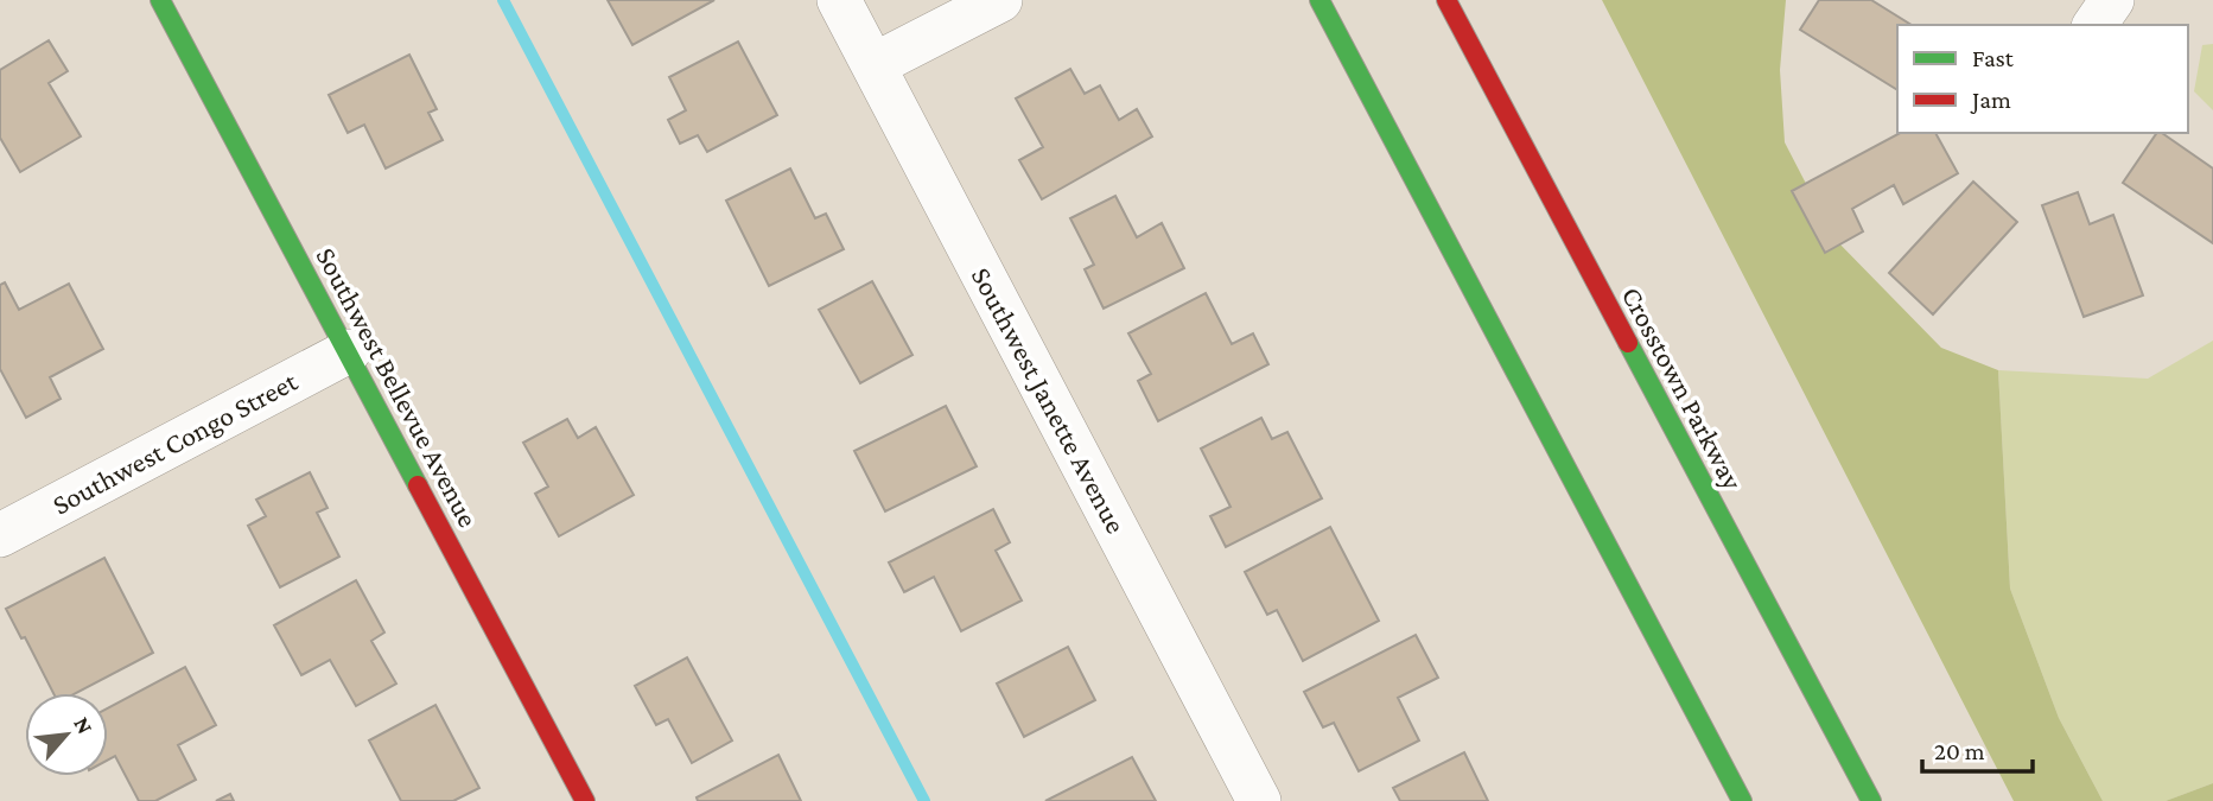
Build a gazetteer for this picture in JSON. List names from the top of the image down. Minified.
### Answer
{"streets":{"main road":["Southwest Bellevue Avenue","Crosstown Parkway"],"street":["Southwest Janette Avenue","Southwest Congo Street"]},"crossings":[["Southwest Bellevue Avenue","Southwest Congo Street"]],"legend":["Fast","Jam"],"scale_bar":"20 m","north":"top right"}
